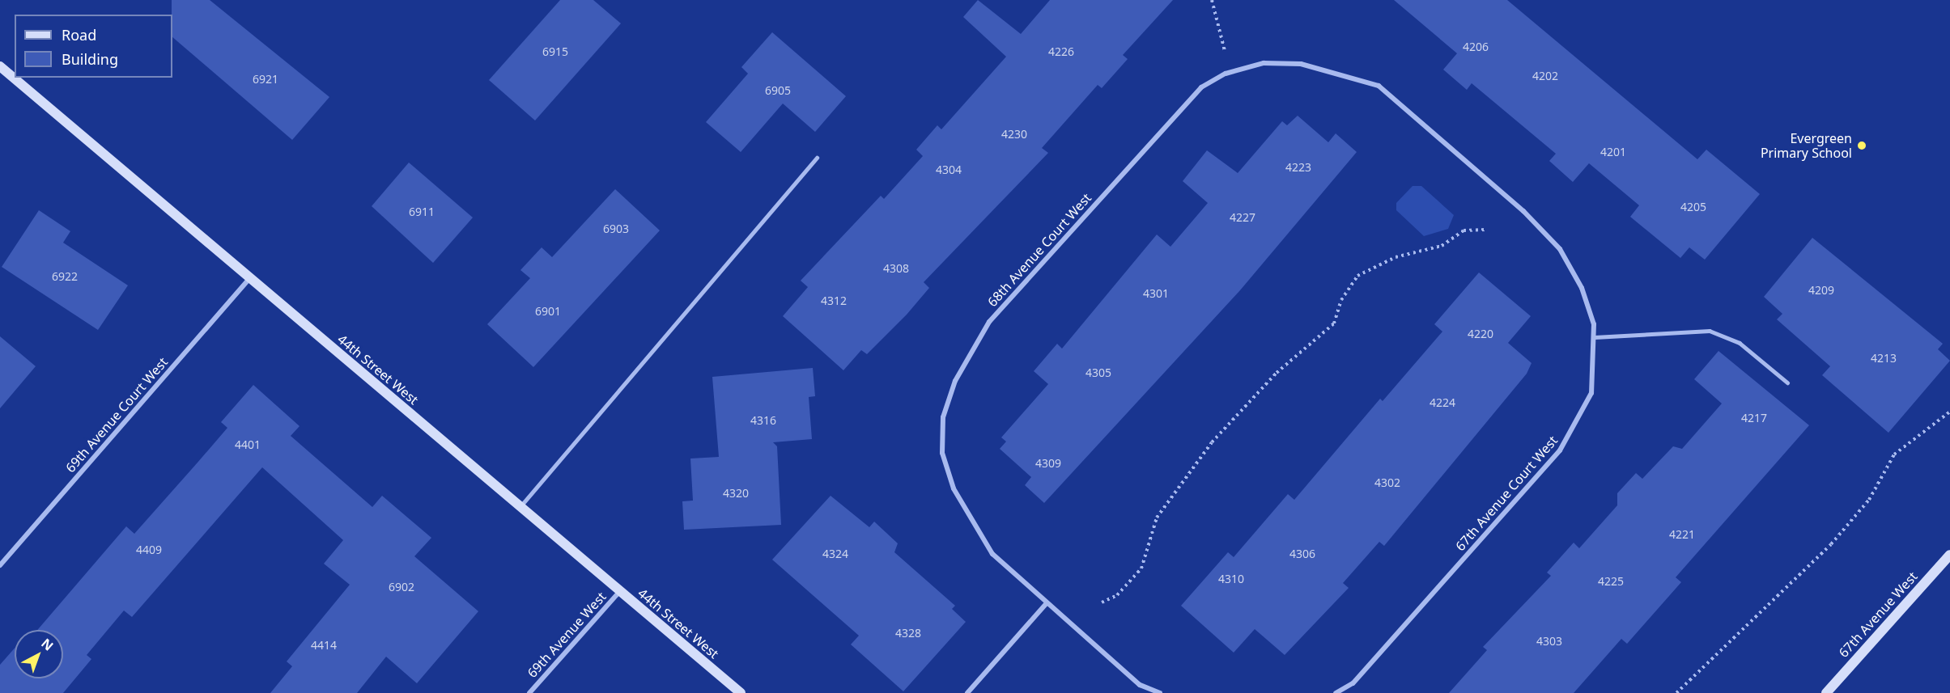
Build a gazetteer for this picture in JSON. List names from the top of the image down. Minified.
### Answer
{"streets":{"street":["68th Avenue Court West","44th Street West","69th Avenue Court West","67th Avenue Court West","67th Avenue West","69th Avenue West"]},"crossings":[["68th Avenue Court West","67th Avenue Court West"],["44th Street West","69th Avenue Court West"],["44th Street West","69th Avenue West"]],"places":["Evergreen Primary School"],"house_numbers":["4206","6915","4226","4202","6921","6905","4230","4201","4223","4304","4205","6911","4227","6903","4308","6922","4209","4301","4312","6901","4220","4213","4305","4224","4217","4316","4401","4309","4302","4320","4221","4409","4324","4306","4310","4225","6902","4328","4303","4414"],"legend":["Road","Building"],"north":"top right"}
